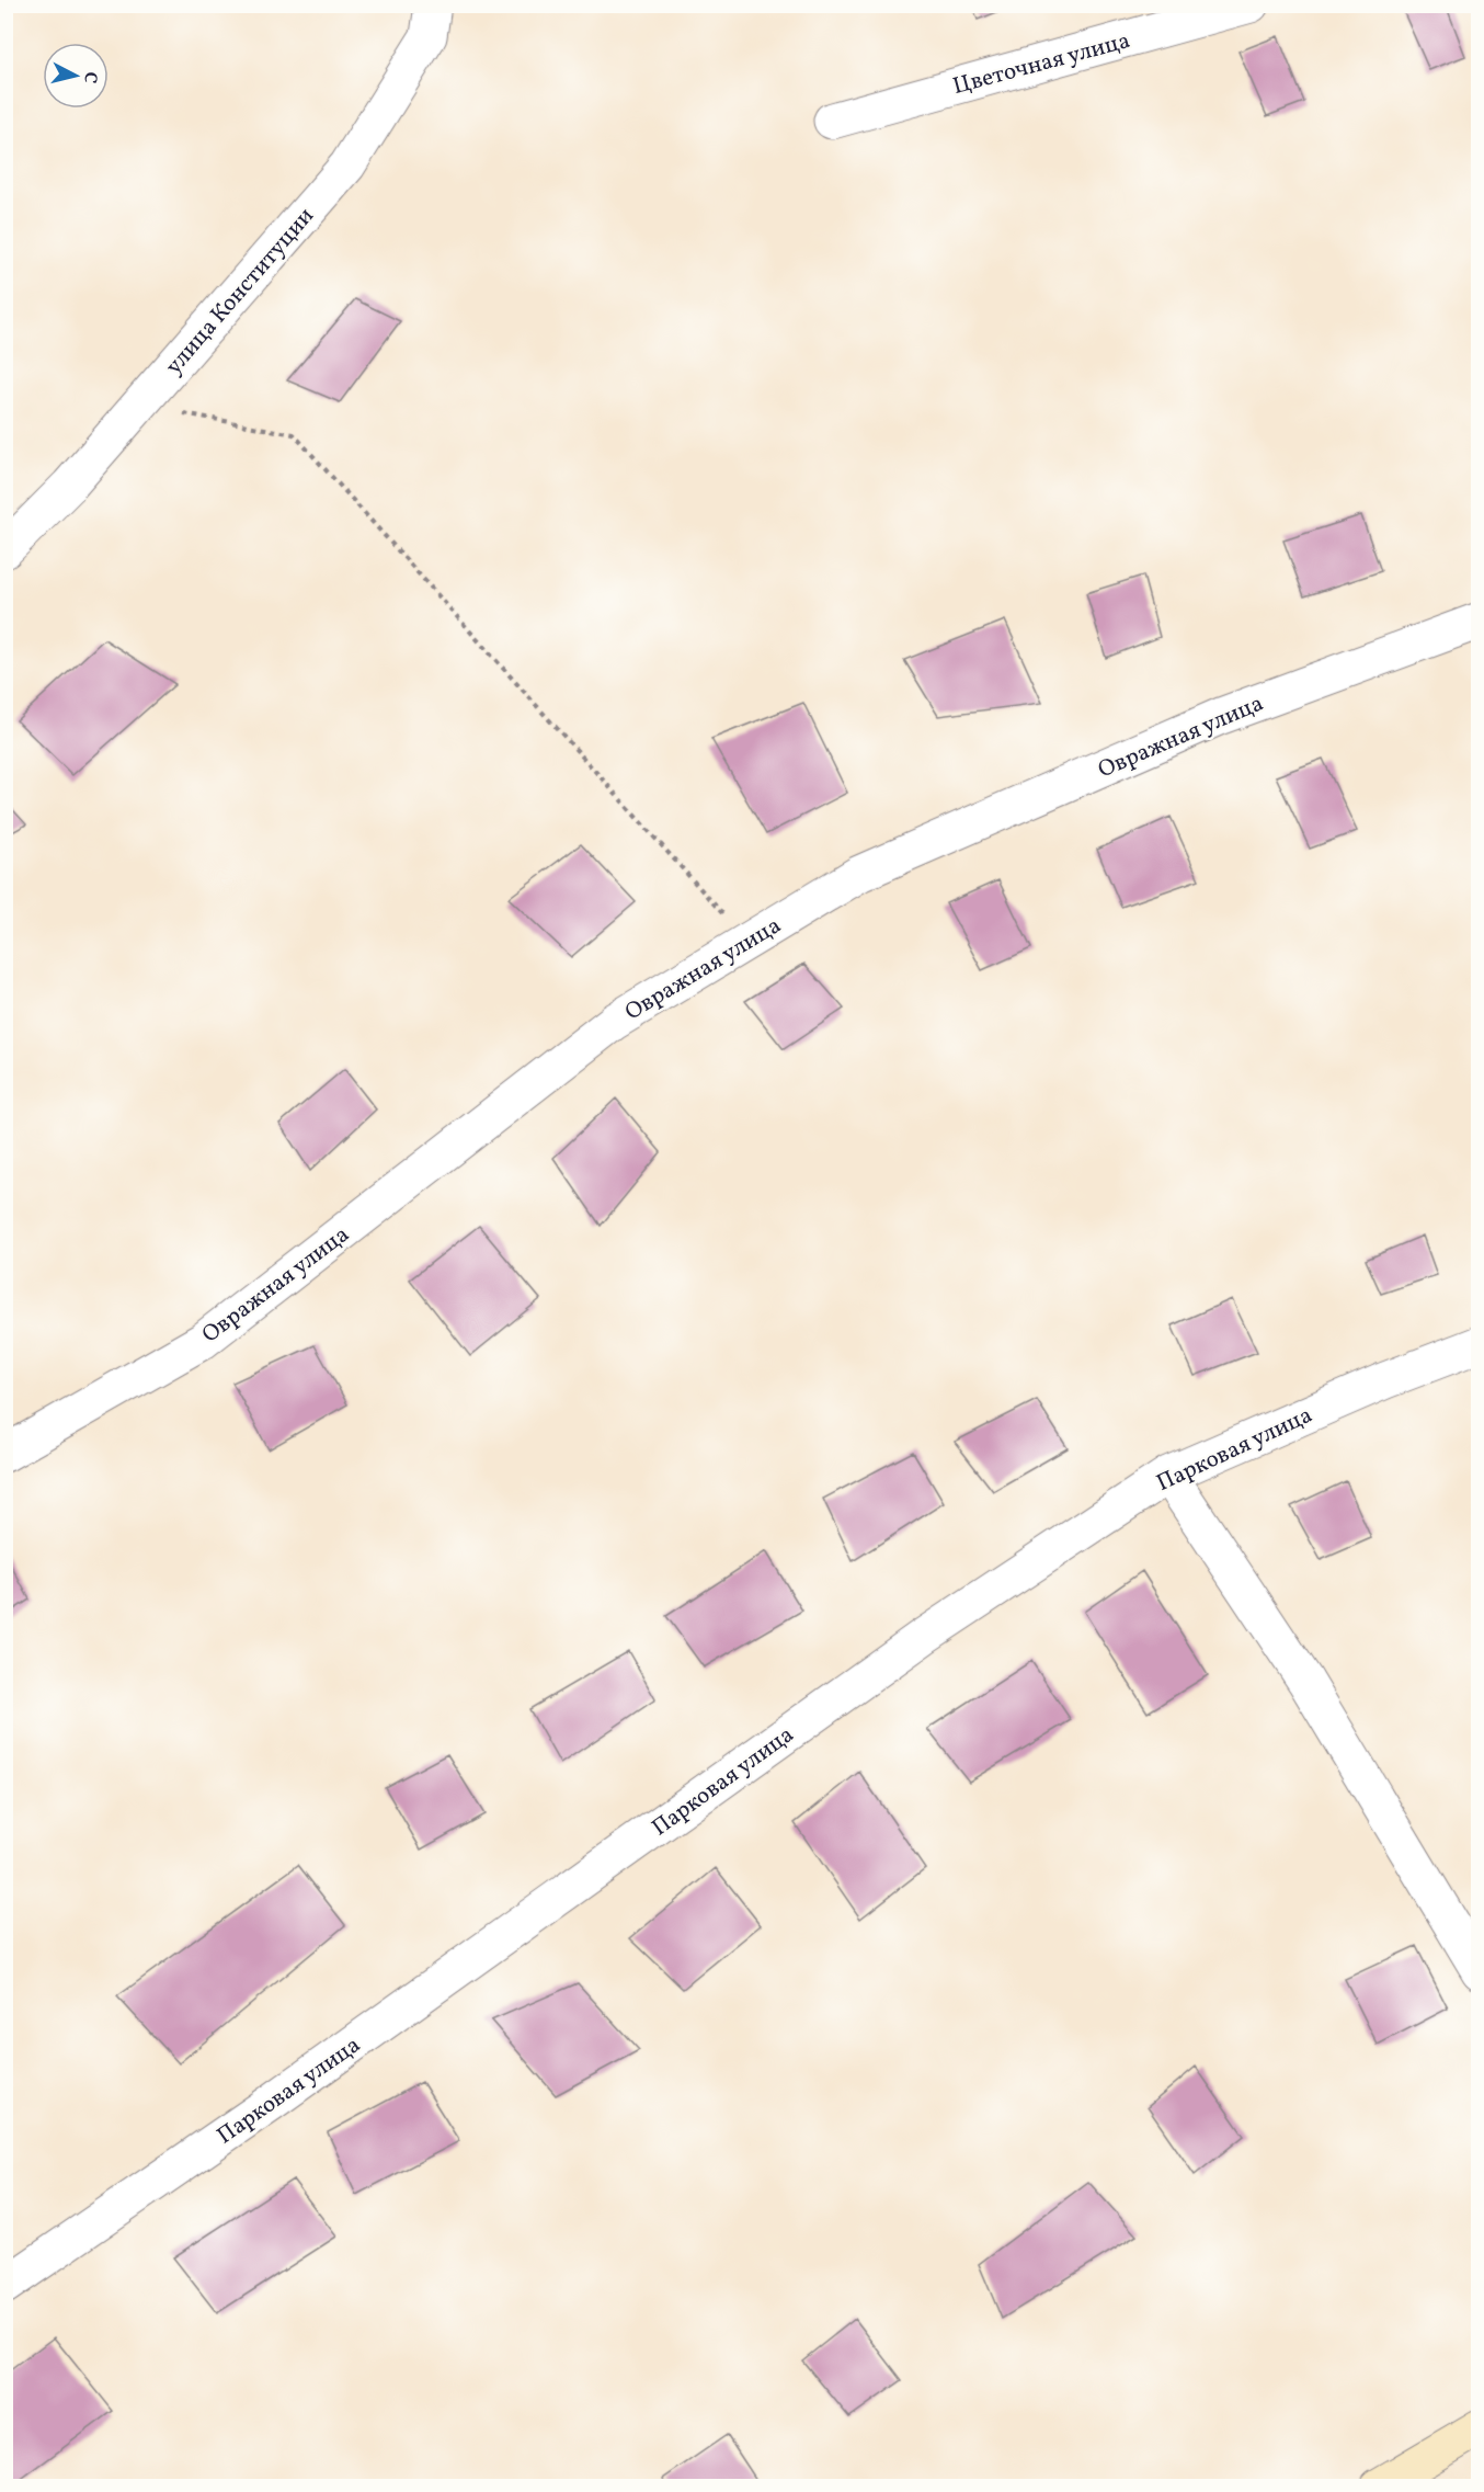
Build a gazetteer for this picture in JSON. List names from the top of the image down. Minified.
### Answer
{"streets":{"street":["Цветочная улица","улица Конституции","Овражная улица","Парковая улица"]},"north":"right"}
